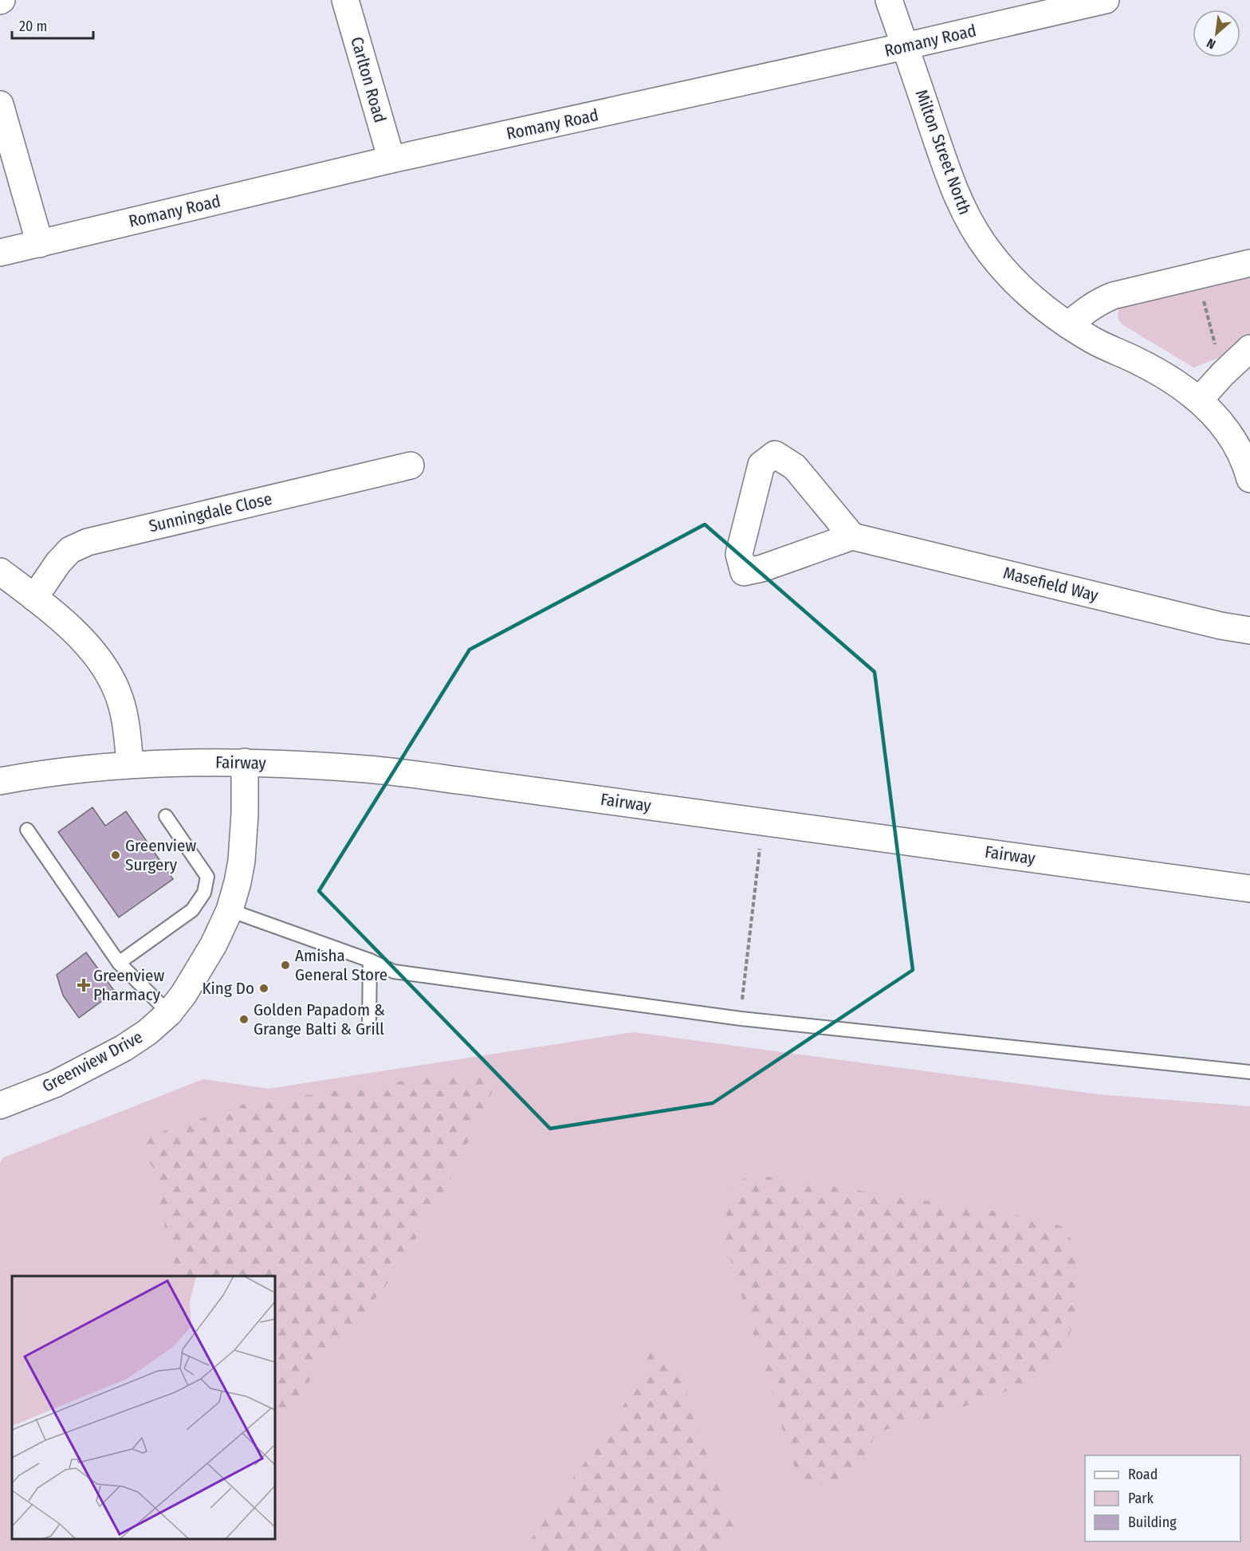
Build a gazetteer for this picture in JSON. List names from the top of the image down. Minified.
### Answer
{"streets":{"street":["Romany Road","Carlton Road","Milton Street North","Sunningdale Close","Masefield Way","Fairway","Greenview Drive"]},"crossings":[["Romany Road","Carlton Road"],["Romany Road","Milton Street North"],["Fairway","Greenview Drive"]],"places":{"other":["Greenview Surgery","Amisha General Store","King Do","Golden Papadom & Grange Balti & Grill"],"health":["Greenview Pharmacy"]},"legend":["Road","Park","Building"],"scale_bar":"20 m","north":"bottom left"}
